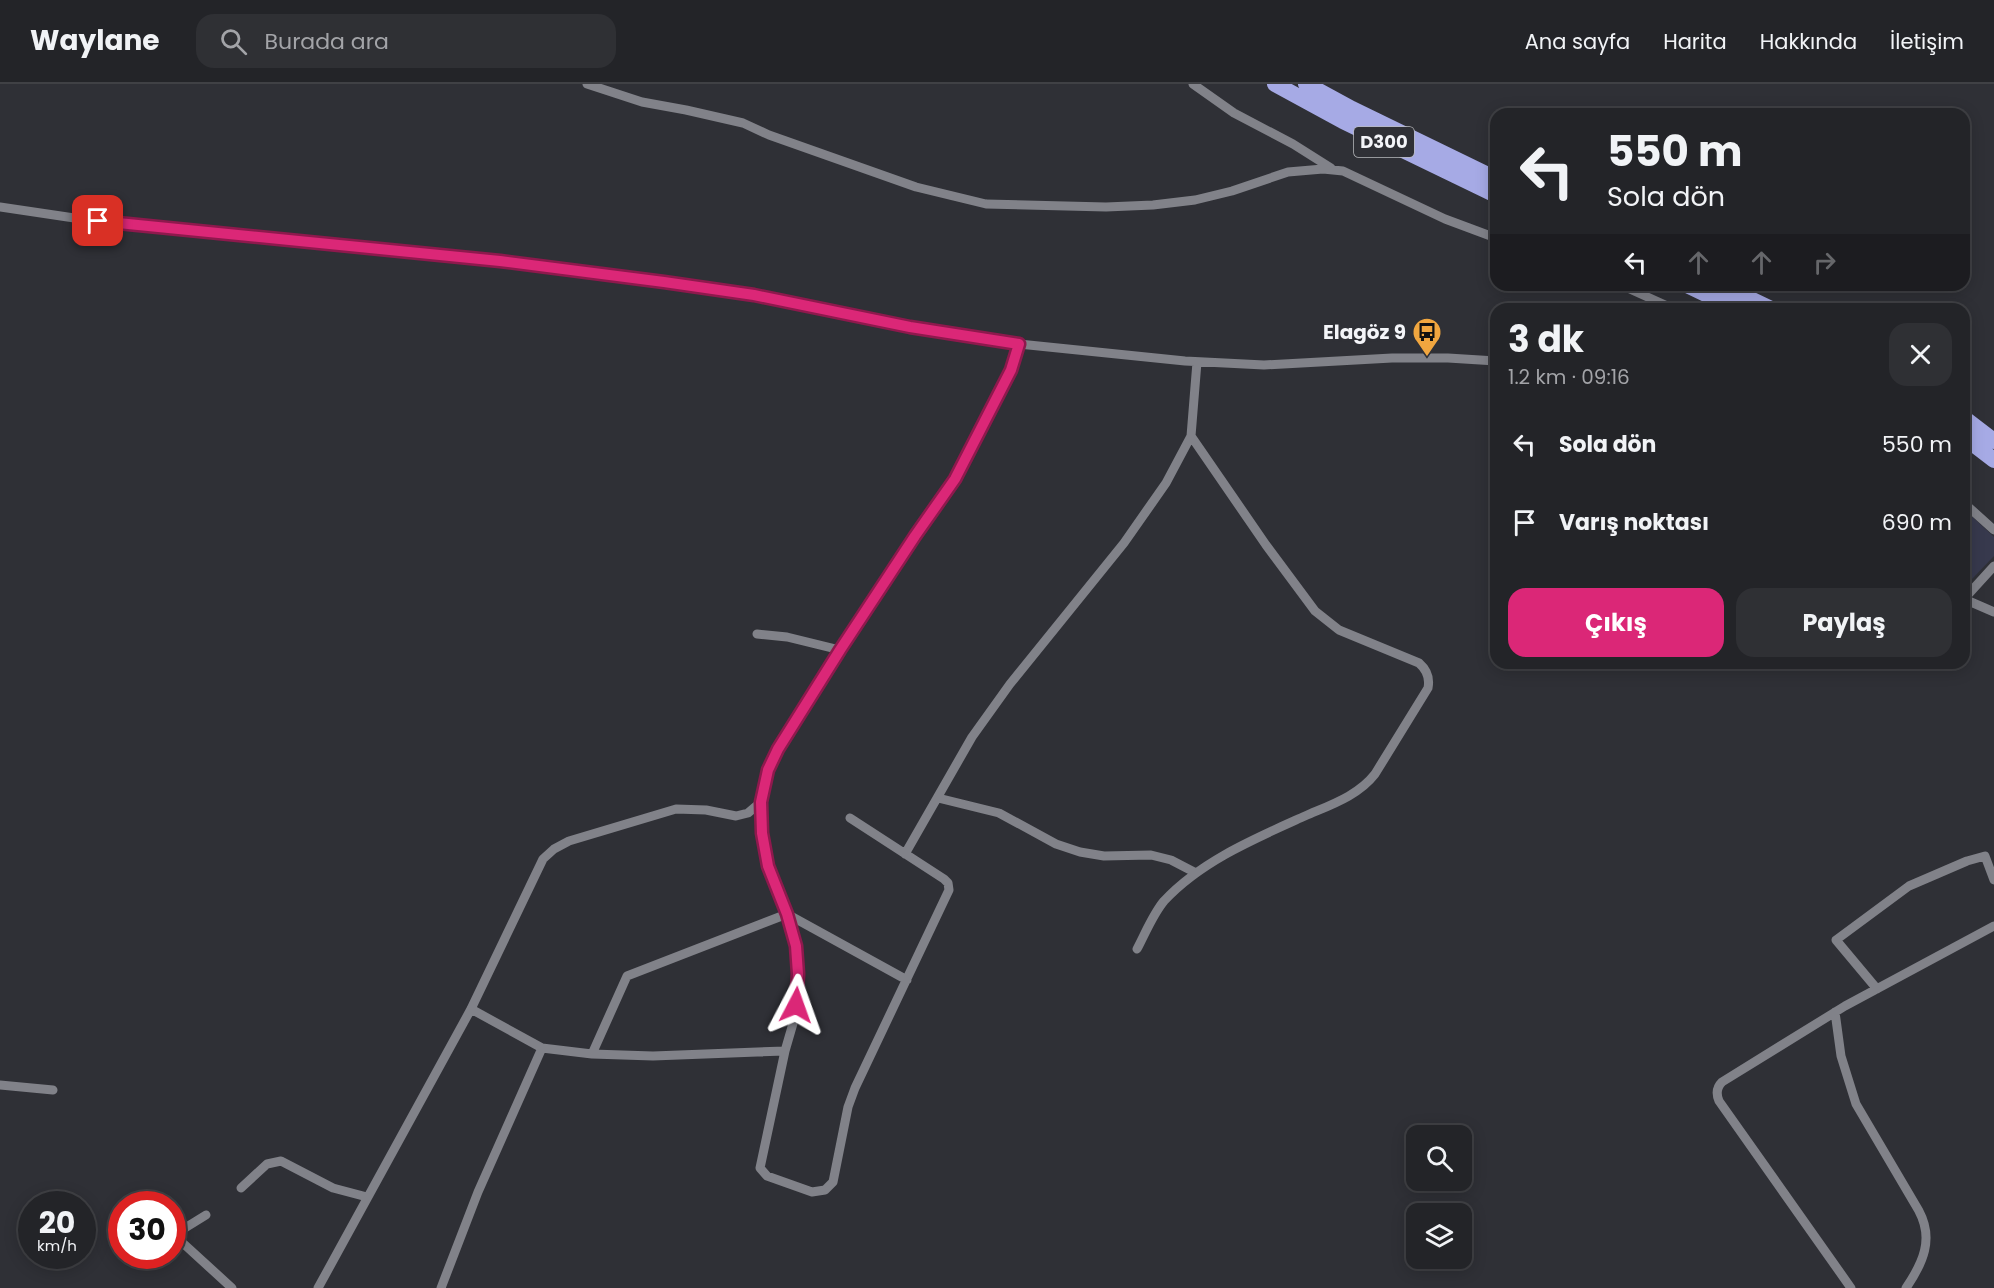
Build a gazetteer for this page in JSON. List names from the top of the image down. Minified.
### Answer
{"streets":{"highway":["D300"]},"places":{"bus stop":["Elagöz 9"]},"page":{"header":"Waylane","search":"Burada ara","nav":["Ana sayfa","Harita","Hakkında","İletişim"],"turn":["550 m","Sola dön"],"heading":["3 dk","1.2 km · 09:16"],"list":[{"name":"Sola dön","value":"550 m"},{"name":"Varış noktası","value":"690 m"}],"buttons":["Çıkış","Paylaş"],"speed":"20 km/h","limit":"30"}}
